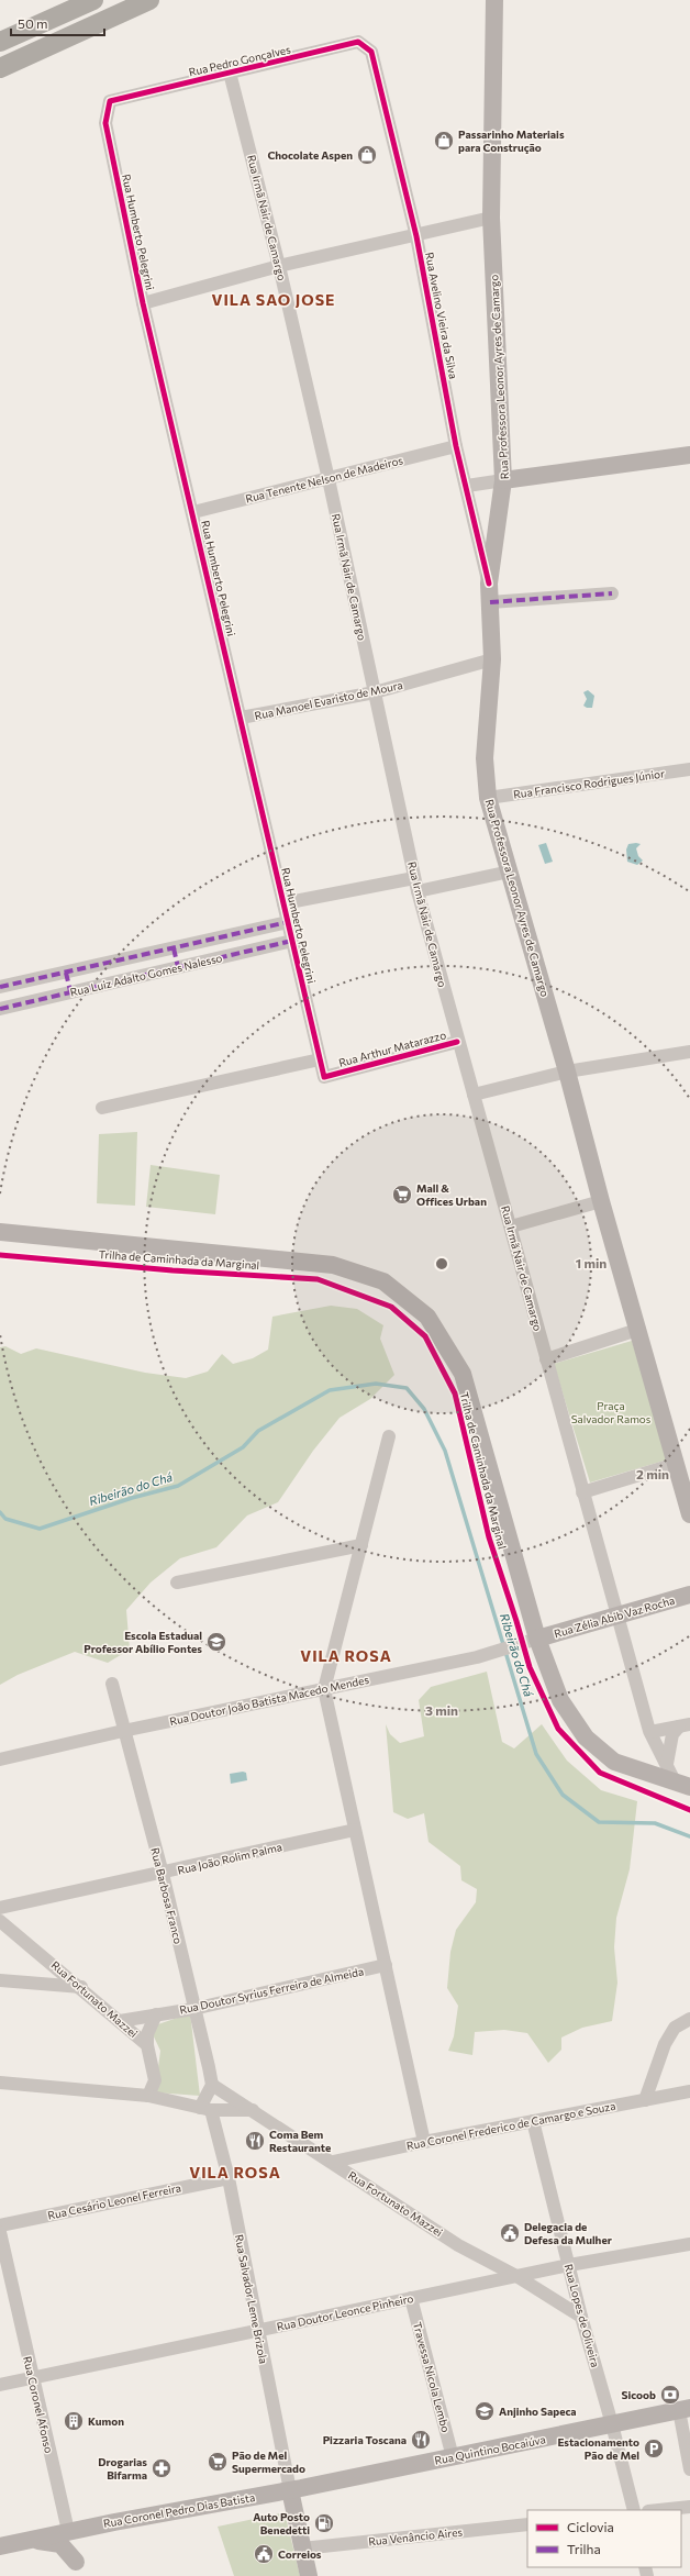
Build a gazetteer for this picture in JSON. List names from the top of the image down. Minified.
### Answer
{"streets":{"main road":["Rua Professora Leonor Ayres de Camargo","Rua Zélia Abib Vaz Rocha","Rua Coronel Afonso","Rua Quintino Bocaiúva","Rua Coronel Pedro Dias Batista"],"street":["Rua Pedro Gonçalves","Rua Irmã Nair de Camargo","Rua Humberto Pelegrini","Rua Avelino Vieira da Silva","Rua Tenente Nelson de Madeiros","Rua Manoel Evaristo de Moura","Rua Francisco Rodrigues Júnior","Rua Luiz Adalto Gomes Nalesso","Rua Arthur Matarazzo","Rua Doutor João Batista Macedo Mendes","Rua João Rolim Palma","Rua Barbosa Franco","Rua Doutor Syrius Ferreira de Almeida","Rua Fortunato Mazzei","Rua Coronel Frederico de Camargo e Souza","Rua Cesário Leonel Ferreira","Rua Salvador Leme Brizola","Rua Doutor Leonce Pinheiro","Rua Lopes de Oliveira","Travessa Nicola Lembo","Rua Venâncio Aires"],"cycle path":["Trilha de Caminhada da Marginal"]},"crossings":[["Rua Pedro Gonçalves","Rua Irmã Nair de Camargo"],["Rua Pedro Gonçalves","Rua Humberto Pelegrini"],["Rua Pedro Gonçalves","Rua Avelino Vieira da Silva"],["Rua Irmã Nair de Camargo","Rua Tenente Nelson de Madeiros"],["Rua Irmã Nair de Camargo","Rua Manoel Evaristo de Moura"],["Rua Irmã Nair de Camargo","Rua Arthur Matarazzo"],["Rua Irmã Nair de Camargo","Rua Zélia Abib Vaz Rocha"],["Rua Humberto Pelegrini","Rua Tenente Nelson de Madeiros"],["Rua Humberto Pelegrini","Rua Manoel Evaristo de Moura"],["Rua Humberto Pelegrini","Rua Luiz Adalto Gomes Nalesso"],["Rua Humberto Pelegrini","Rua Arthur Matarazzo"],["Rua Avelino Vieira da Silva","Rua Professora Leonor Ayres de Camargo"],["Rua Avelino Vieira da Silva","Rua Tenente Nelson de Madeiros"],["Rua Professora Leonor Ayres de Camargo","Rua Manoel Evaristo de Moura"],["Rua Professora Leonor Ayres de Camargo","Rua Francisco Rodrigues Júnior"],["Rua Zélia Abib Vaz Rocha","Rua Doutor João Batista Macedo Mendes"],["Rua Doutor João Batista Macedo Mendes","Rua Barbosa Franco"],["Rua João Rolim Palma","Rua Barbosa Franco"],["Rua Barbosa Franco","Rua Doutor Syrius Ferreira de Almeida"],["Rua Barbosa Franco","Rua Fortunato Mazzei"],["Rua Doutor Syrius Ferreira de Almeida","Rua Fortunato Mazzei"],["Rua Fortunato Mazzei","Rua Coronel Frederico de Camargo e Souza"],["Rua Fortunato Mazzei","Rua Doutor Leonce Pinheiro"],["Rua Fortunato Mazzei","Rua Lopes de Oliveira"],["Rua Coronel Frederico de Camargo e Souza","Rua Lopes de Oliveira"],["Rua Cesário Leonel Ferreira","Rua Salvador Leme Brizola"],["Rua Salvador Leme Brizola","Rua Doutor Leonce Pinheiro"],["Rua Salvador Leme Brizola","Rua Quintino Bocaiúva"],["Rua Salvador Leme Brizola","Rua Coronel Pedro Dias Batista"],["Rua Doutor Leonce Pinheiro","Rua Lopes de Oliveira"],["Rua Doutor Leonce Pinheiro","Travessa Nicola Lembo"],["Rua Doutor Leonce Pinheiro","Rua Coronel Afonso"],["Rua Lopes de Oliveira","Rua Quintino Bocaiúva"],["Travessa Nicola Lembo","Rua Quintino Bocaiúva"],["Rua Coronel Afonso","Rua Coronel Pedro Dias Batista"],["Rua Quintino Bocaiúva","Rua Coronel Pedro Dias Batista"]],"districts":["VILA SAO JOSE","VILA ROSA","VILA ROSA"],"water":["Ribeirão do Chá"],"parks":["Praça Salvador Ramos"],"places":{"shop":["Passarinho Materiais para Construção","Chocolate Aspen"],"supermarket":["Mall & Offices Urban","Pão de Mel Supermercado"],"school or university":["Escola Estadual Professor Abílio Fontes","Anjinho Sapeca"],"restaurant":["Coma Bem Restaurante","Pizzaria Toscana"],"public building":["Delegacia de Defesa da Mulher","Correios"],"bank":["Sicoob"],"building":["Kumon"],"parking":["Estacionamento Pão de Mel"],"pharmacy":["Drogarias Bifarma"],"fuel station":["Auto Posto Benedetti"]},"legend":["Ciclovia","Trilha"],"scale_bar":"50 m","rings":["1 min","2 min","3 min"]}
